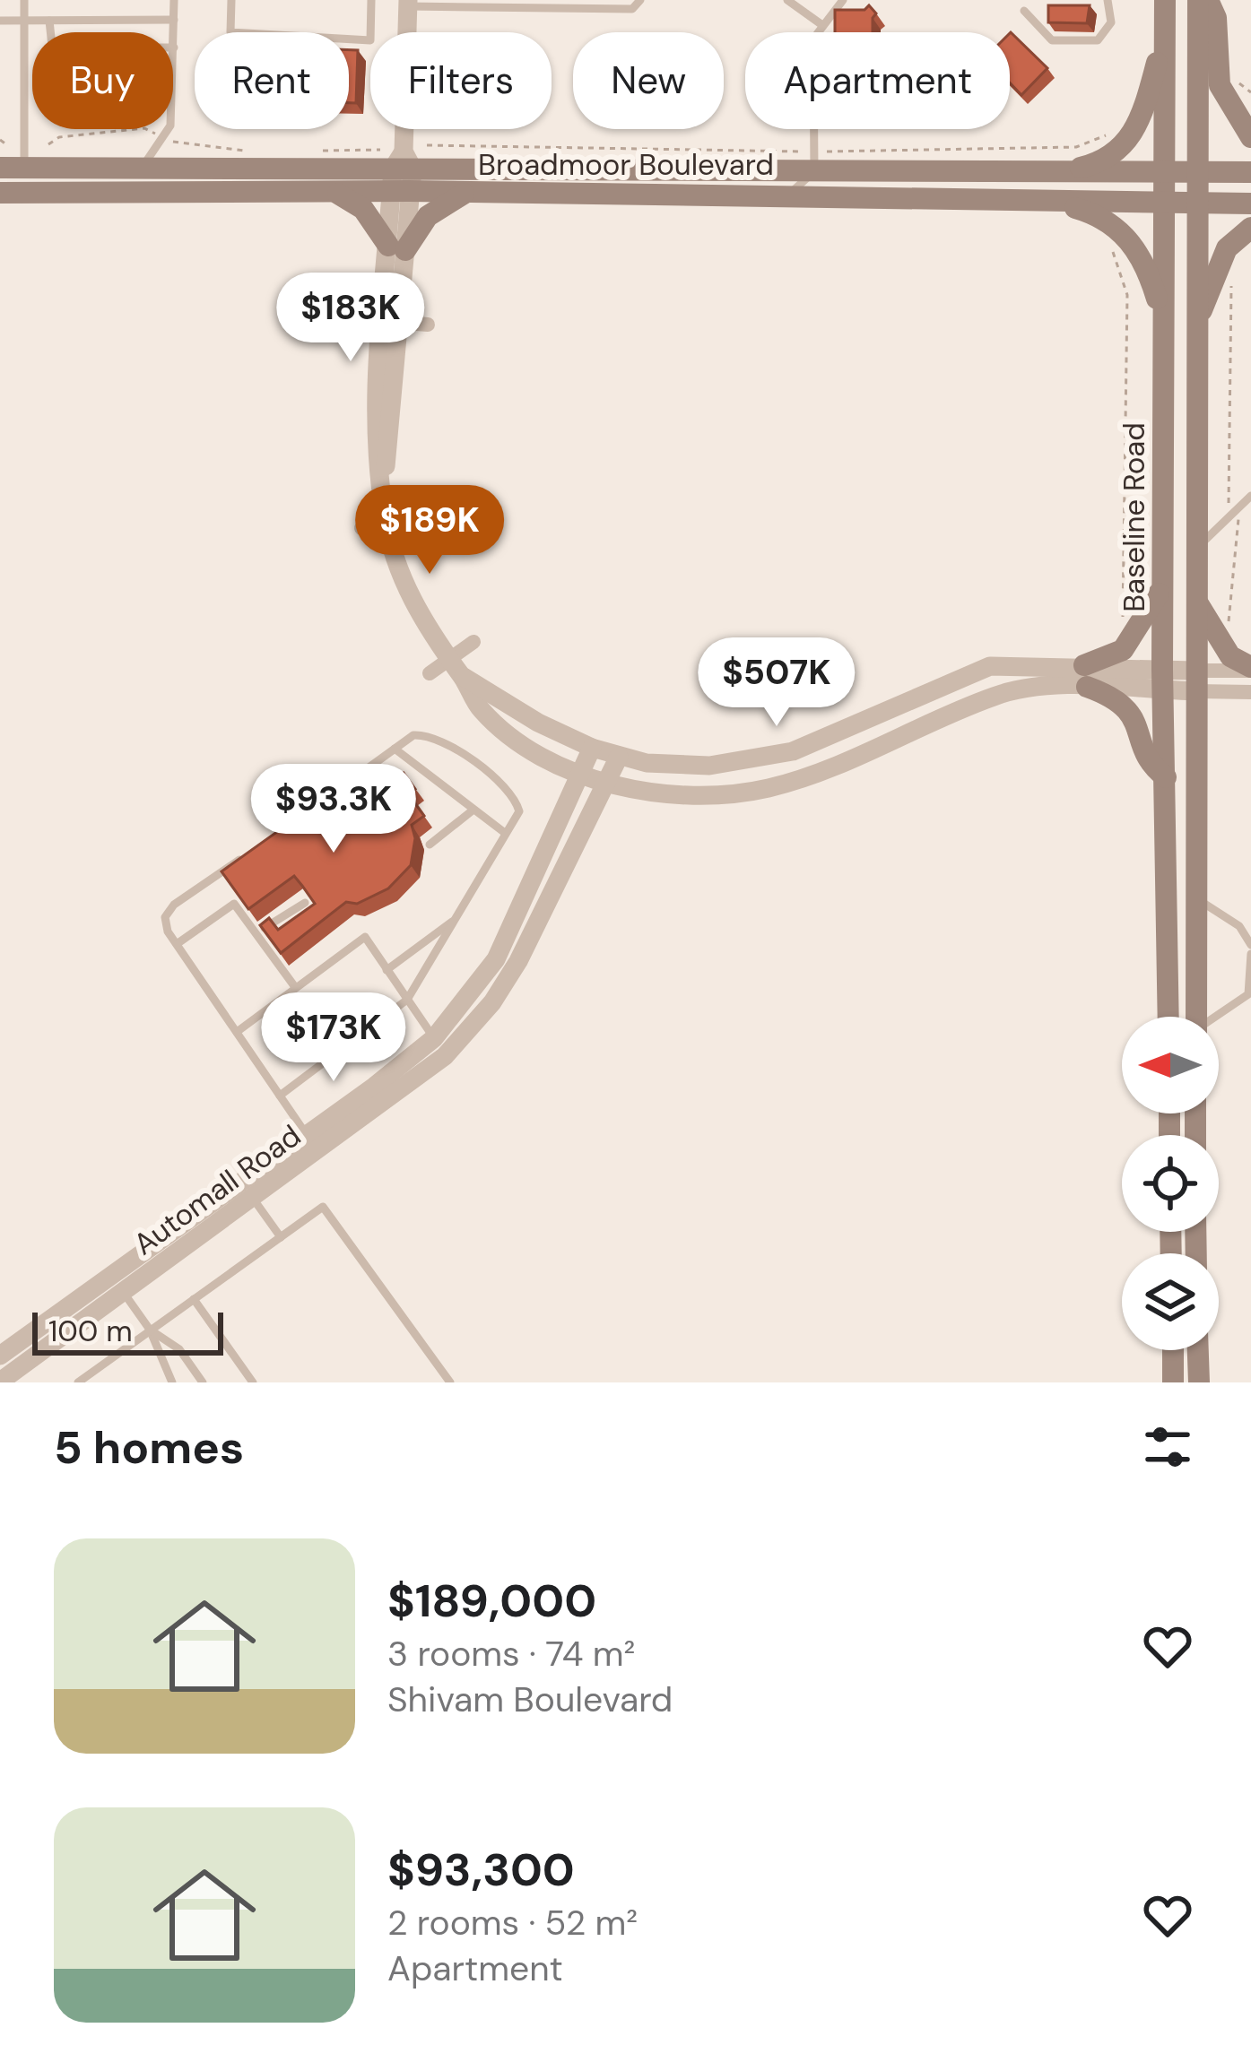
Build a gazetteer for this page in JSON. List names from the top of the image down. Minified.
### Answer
{"streets":{"main road":["Broadmoor Boulevard","Baseline Road"],"street":["Automall Road"]},"crossings":[["Broadmoor Boulevard","Baseline Road"]],"scale_bar":"100 m","north":"left","page":{"chip":["Buy","Rent","Filters","New","Apartment"],"price":["$183K","$189K","$507K","$93.3K","$173K"],"scale":"100 m","heading":"5 homes","list":[{"name":"$189,000","note":"3 rooms · 74 m² · Shivam Boulevard"},{"name":"$93,300","note":"2 rooms · 52 m² · Apartment"}]}}
